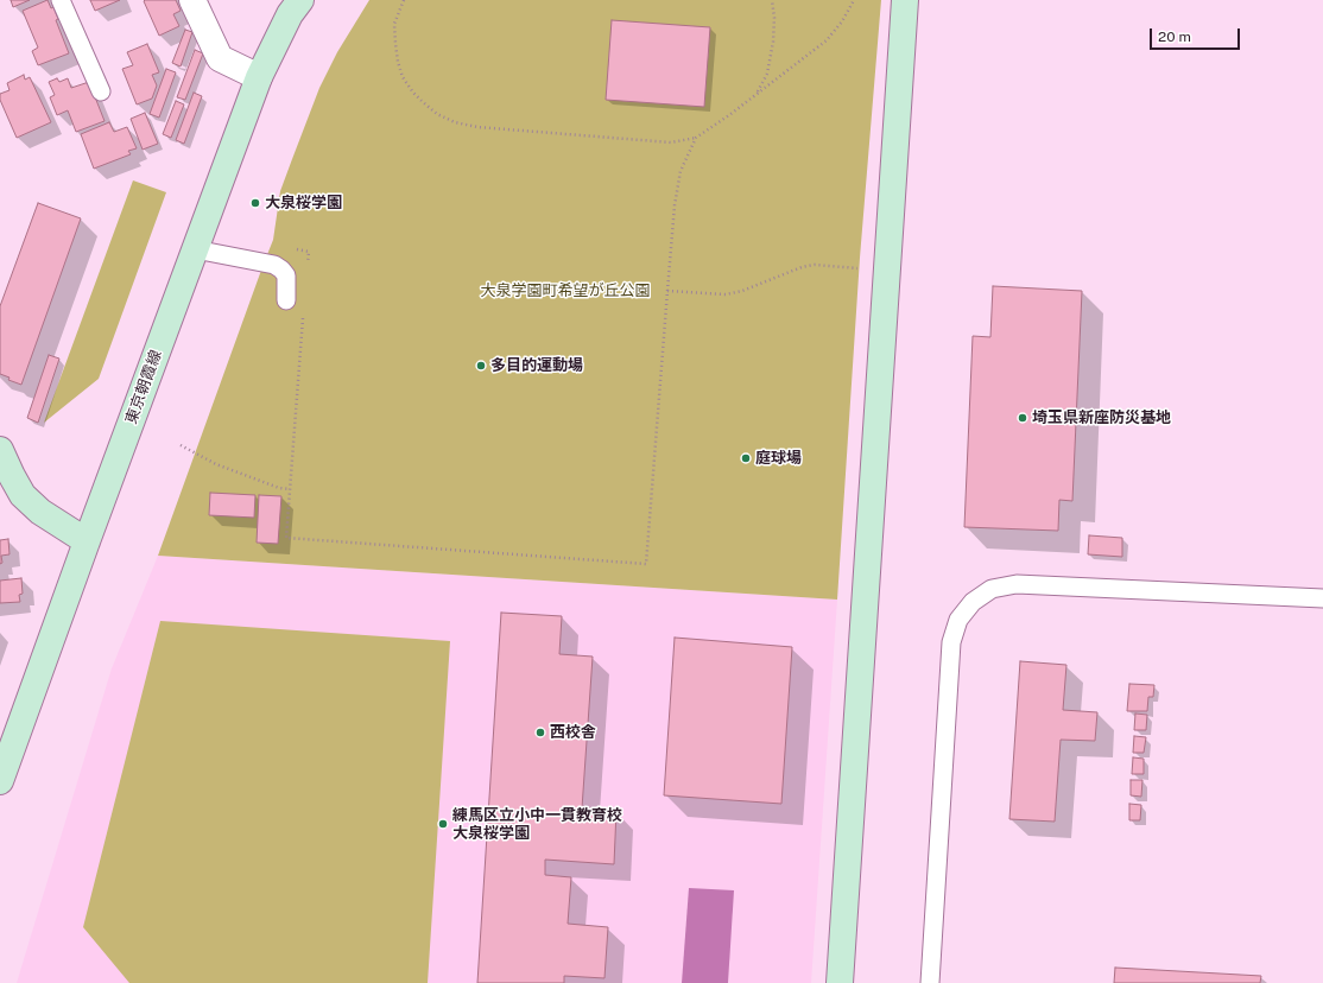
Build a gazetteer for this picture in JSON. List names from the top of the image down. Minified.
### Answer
{"streets":{"street":["東京朝霞線"]},"parks":["大泉学園町希望が丘公園"],"places":["大泉桜学園","多目的運動場","埼玉県新座防災基地","庭球場","西校舎","練馬区立小中一貫教育校 大泉桜学園"],"scale_bar":"20 m"}
